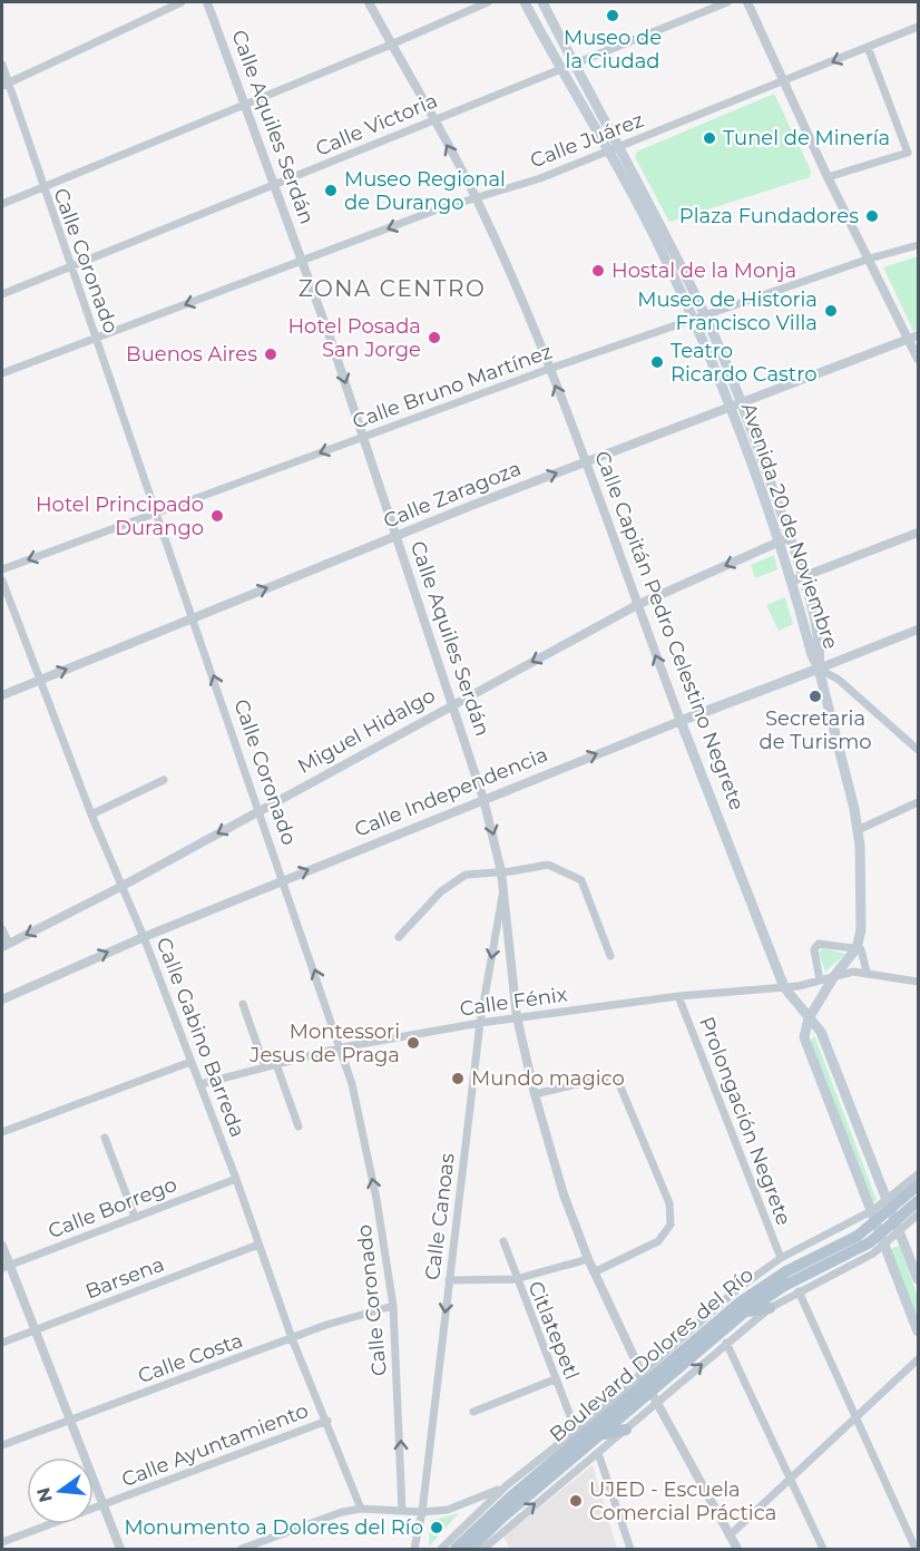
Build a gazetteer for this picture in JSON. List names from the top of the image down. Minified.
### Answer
{"streets":{"main road":["Avenida 20 de Noviembre","Calle Capitán Pedro Celestino Negrete","Calle Independencia","Boulevard Dolores del Río"],"street":["Calle Victoria","Calle Aquiles Serdán","Calle Juárez","Calle Coronado","Calle Bruno Martínez","Calle Zaragoza","Miguel Hidalgo","Calle Fénix","Calle Gabino Barreda","Prolongación Negrete","Calle Borrego","Calle Canoas","Barsena","Citlatepetl","Calle Costa","Calle Ayuntamiento"]},"crossings":[["Calle Victoria","Calle Aquiles Serdán"],["Calle Victoria","Calle Coronado"],["Calle Victoria","Avenida 20 de Noviembre"],["Calle Victoria","Calle Capitán Pedro Celestino Negrete"],["Calle Aquiles Serdán","Calle Juárez"],["Calle Aquiles Serdán","Calle Bruno Martínez"],["Calle Aquiles Serdán","Calle Zaragoza"],["Calle Aquiles Serdán","Miguel Hidalgo"],["Calle Aquiles Serdán","Calle Independencia"],["Calle Aquiles Serdán","Calle Fénix"],["Calle Aquiles Serdán","Calle Canoas"],["Calle Aquiles Serdán","Boulevard Dolores del Río"],["Calle Juárez","Calle Coronado"],["Calle Juárez","Avenida 20 de Noviembre"],["Calle Juárez","Calle Capitán Pedro Celestino Negrete"],["Calle Coronado","Calle Bruno Martínez"],["Calle Coronado","Calle Zaragoza"],["Calle Coronado","Miguel Hidalgo"],["Calle Coronado","Calle Independencia"],["Calle Coronado","Calle Fénix"],["Calle Coronado","Calle Costa"],["Calle Bruno Martínez","Avenida 20 de Noviembre"],["Calle Bruno Martínez","Calle Capitán Pedro Celestino Negrete"],["Calle Zaragoza","Avenida 20 de Noviembre"],["Calle Zaragoza","Calle Capitán Pedro Celestino Negrete"],["Calle Zaragoza","Calle Gabino Barreda"],["Avenida 20 de Noviembre","Miguel Hidalgo"],["Avenida 20 de Noviembre","Calle Independencia"],["Calle Capitán Pedro Celestino Negrete","Miguel Hidalgo"],["Calle Capitán Pedro Celestino Negrete","Calle Independencia"],["Calle Capitán Pedro Celestino Negrete","Calle Fénix"],["Calle Capitán Pedro Celestino Negrete","Boulevard Dolores del Río"],["Miguel Hidalgo","Calle Gabino Barreda"],["Calle Independencia","Calle Gabino Barreda"],["Calle Fénix","Calle Gabino Barreda"],["Calle Fénix","Prolongación Negrete"],["Calle Fénix","Calle Canoas"],["Calle Gabino Barreda","Calle Borrego"],["Calle Gabino Barreda","Barsena"],["Calle Gabino Barreda","Calle Costa"],["Calle Gabino Barreda","Calle Ayuntamiento"]],"one_way":["Calle Juárez","Calle Coronado","Calle Bruno Martínez","Calle Zaragoza","Miguel Hidalgo","Calle Independencia","Calle Canoas"],"districts":["ZONA CENTRO"],"places":["Museo de la Ciudad","Tunel de Minería","Museo Regional de Durango","Plaza Fundadores","Hostal de la Monja","Museo de Historia Francisco Villa","Hotel Posada San Jorge","Buenos Aires","Teatro Ricardo Castro","Hotel Principado Durango","Secretaria de Turismo","Montessori Jesus de Praga","Mundo magico","UJED - Escuela Comercial Práctica","Monumento a Dolores del Río"],"north":"left"}
